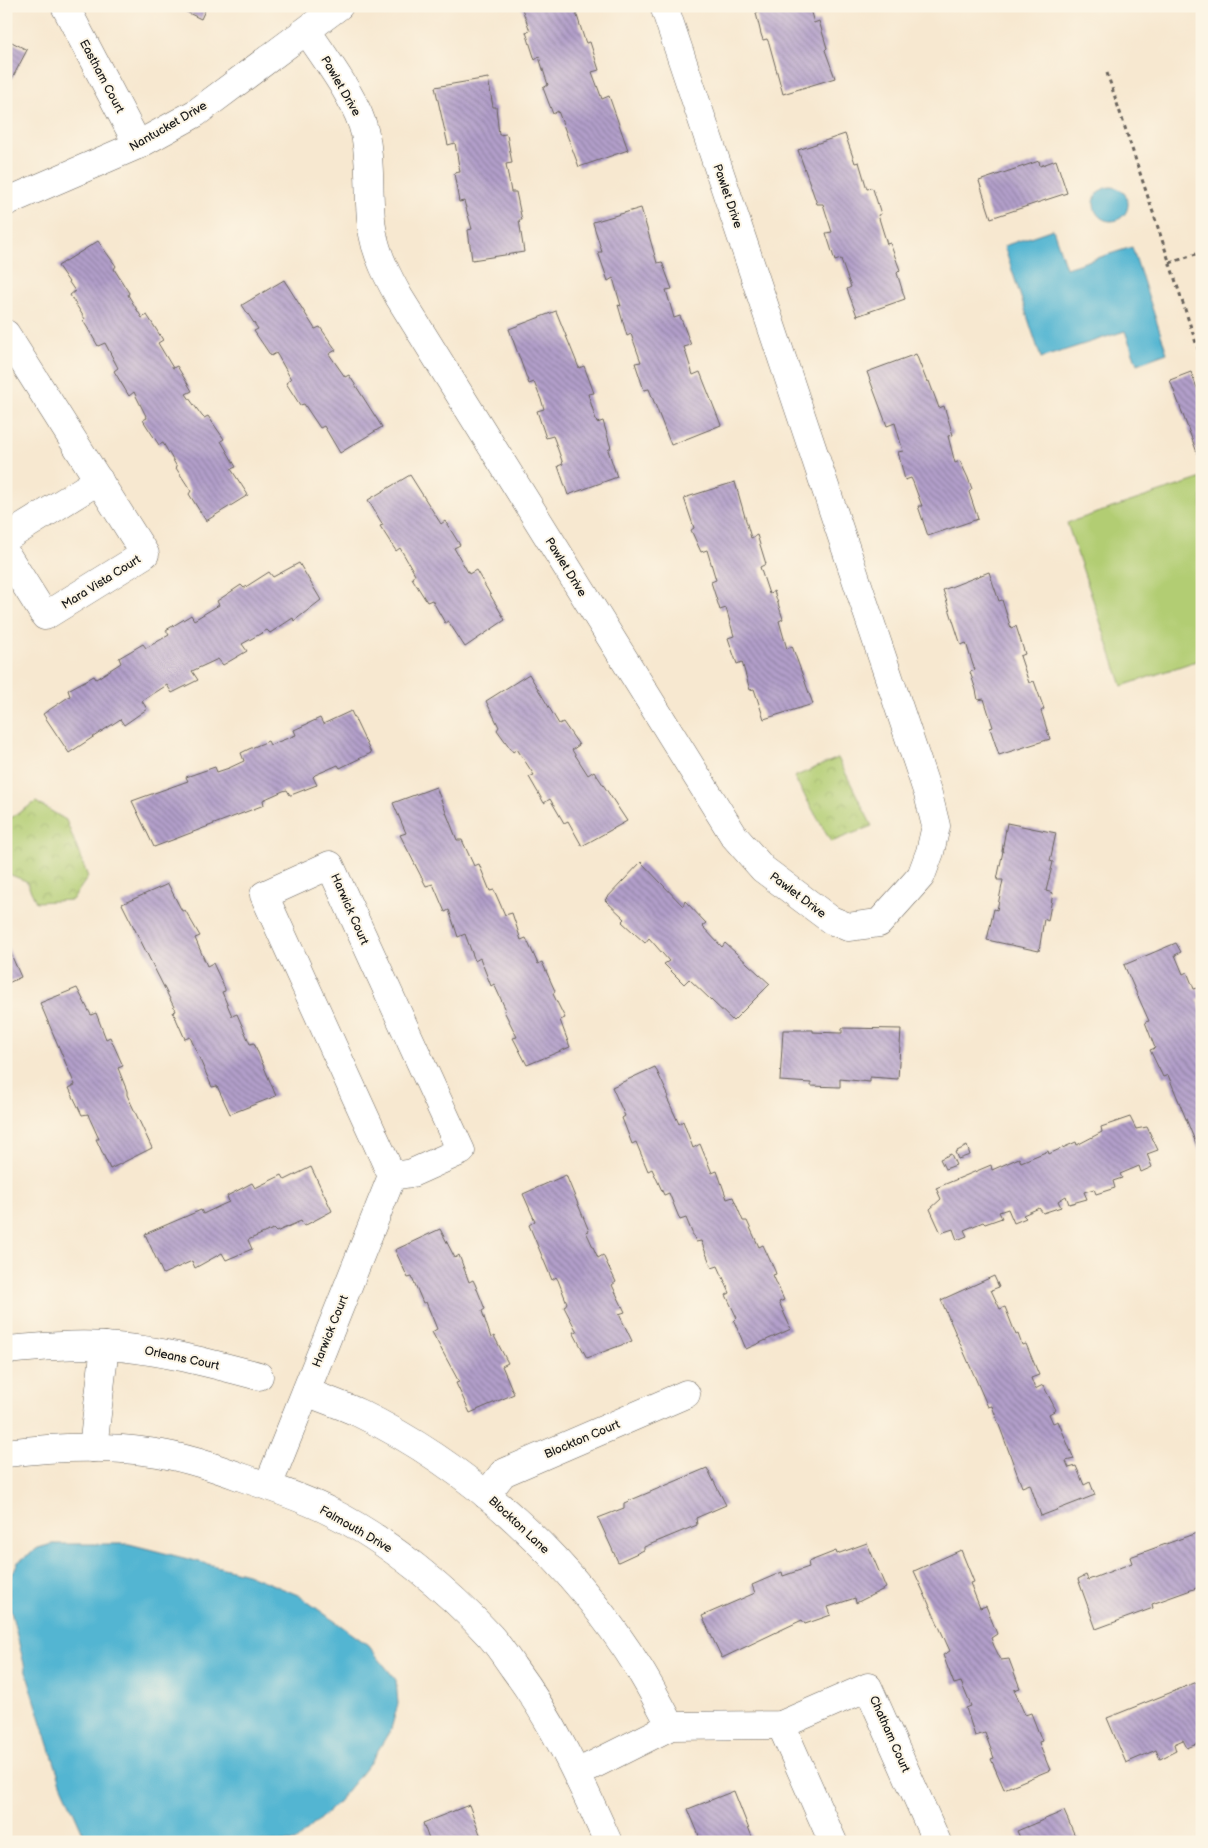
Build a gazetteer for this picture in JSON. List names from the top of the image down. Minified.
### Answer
{"streets":{"street":["Eastham Court","Pawlet Drive","Nantucket Drive","Mara Vista Court","Harwick Court","Orleans Court","Blockton Court","Blockton Lane","Falmouth Drive","Chatham Court"]},"crossings":[["Eastham Court","Nantucket Drive"],["Pawlet Drive","Nantucket Drive"],["Harwick Court","Blockton Lane"],["Harwick Court","Falmouth Drive"],["Blockton Court","Blockton Lane"],["Blockton Lane","Chatham Court"],["Falmouth Drive","Chatham Court"]]}
